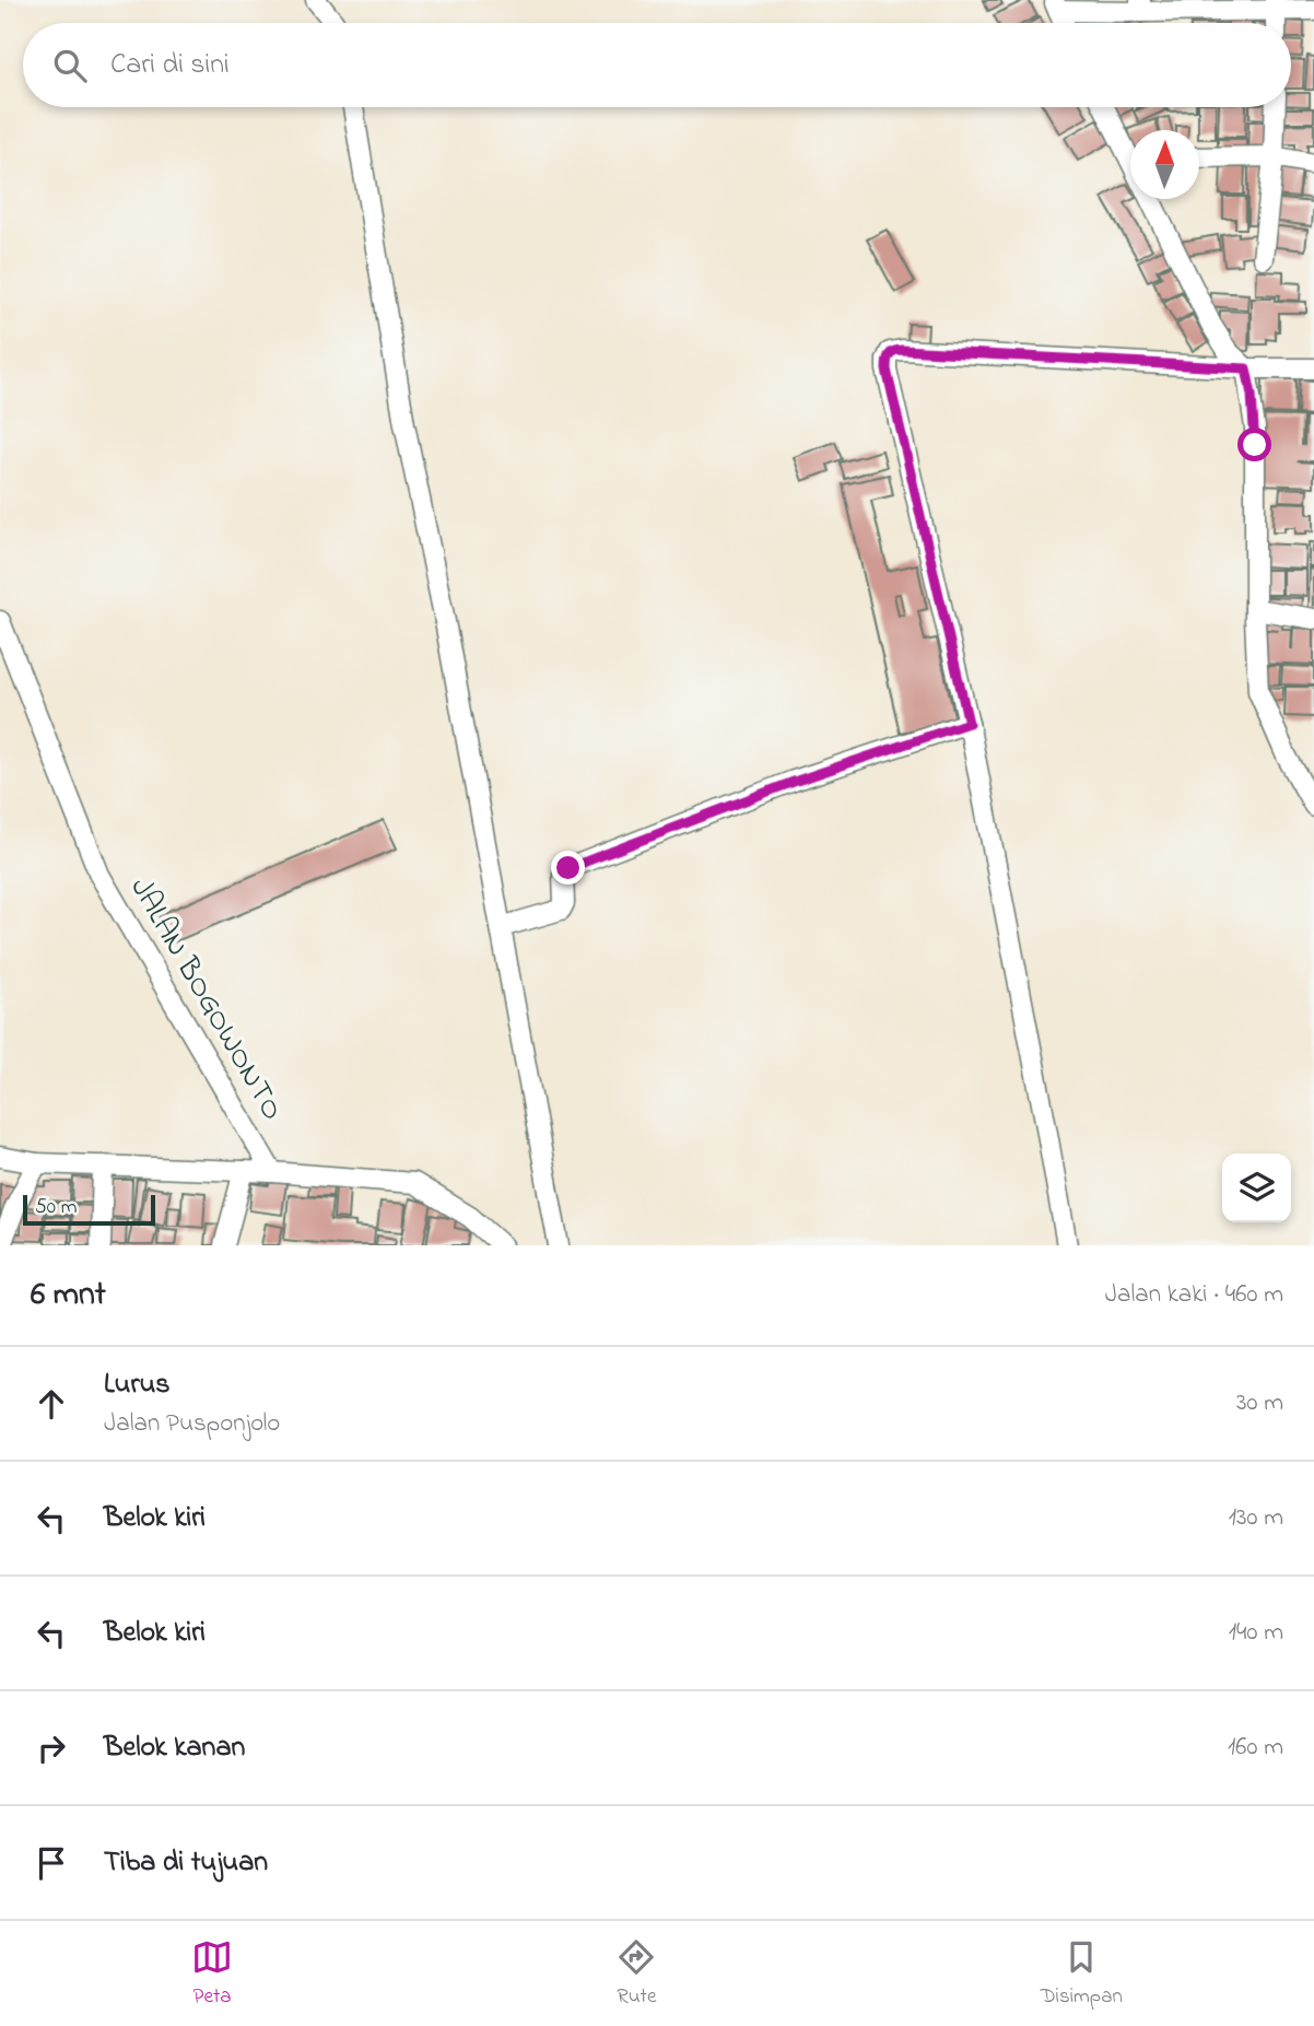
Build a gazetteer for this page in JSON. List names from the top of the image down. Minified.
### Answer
{"streets":{"street":["JALAN BOGOWONTO"]},"scale_bar":"50 m","north":"top","page":{"search":"Cari di sini","scale":"50 m","heading":["6 mnt","Jalan kaki · 460 m"],"list":[["Lurus","Jalan Pusponjolo","30 m"],["Belok kiri","130 m"],["Belok kiri","140 m"],["Belok kanan","160 m"],"Tiba di tujuan"],"nav":["Peta","Rute","Disimpan"]}}
